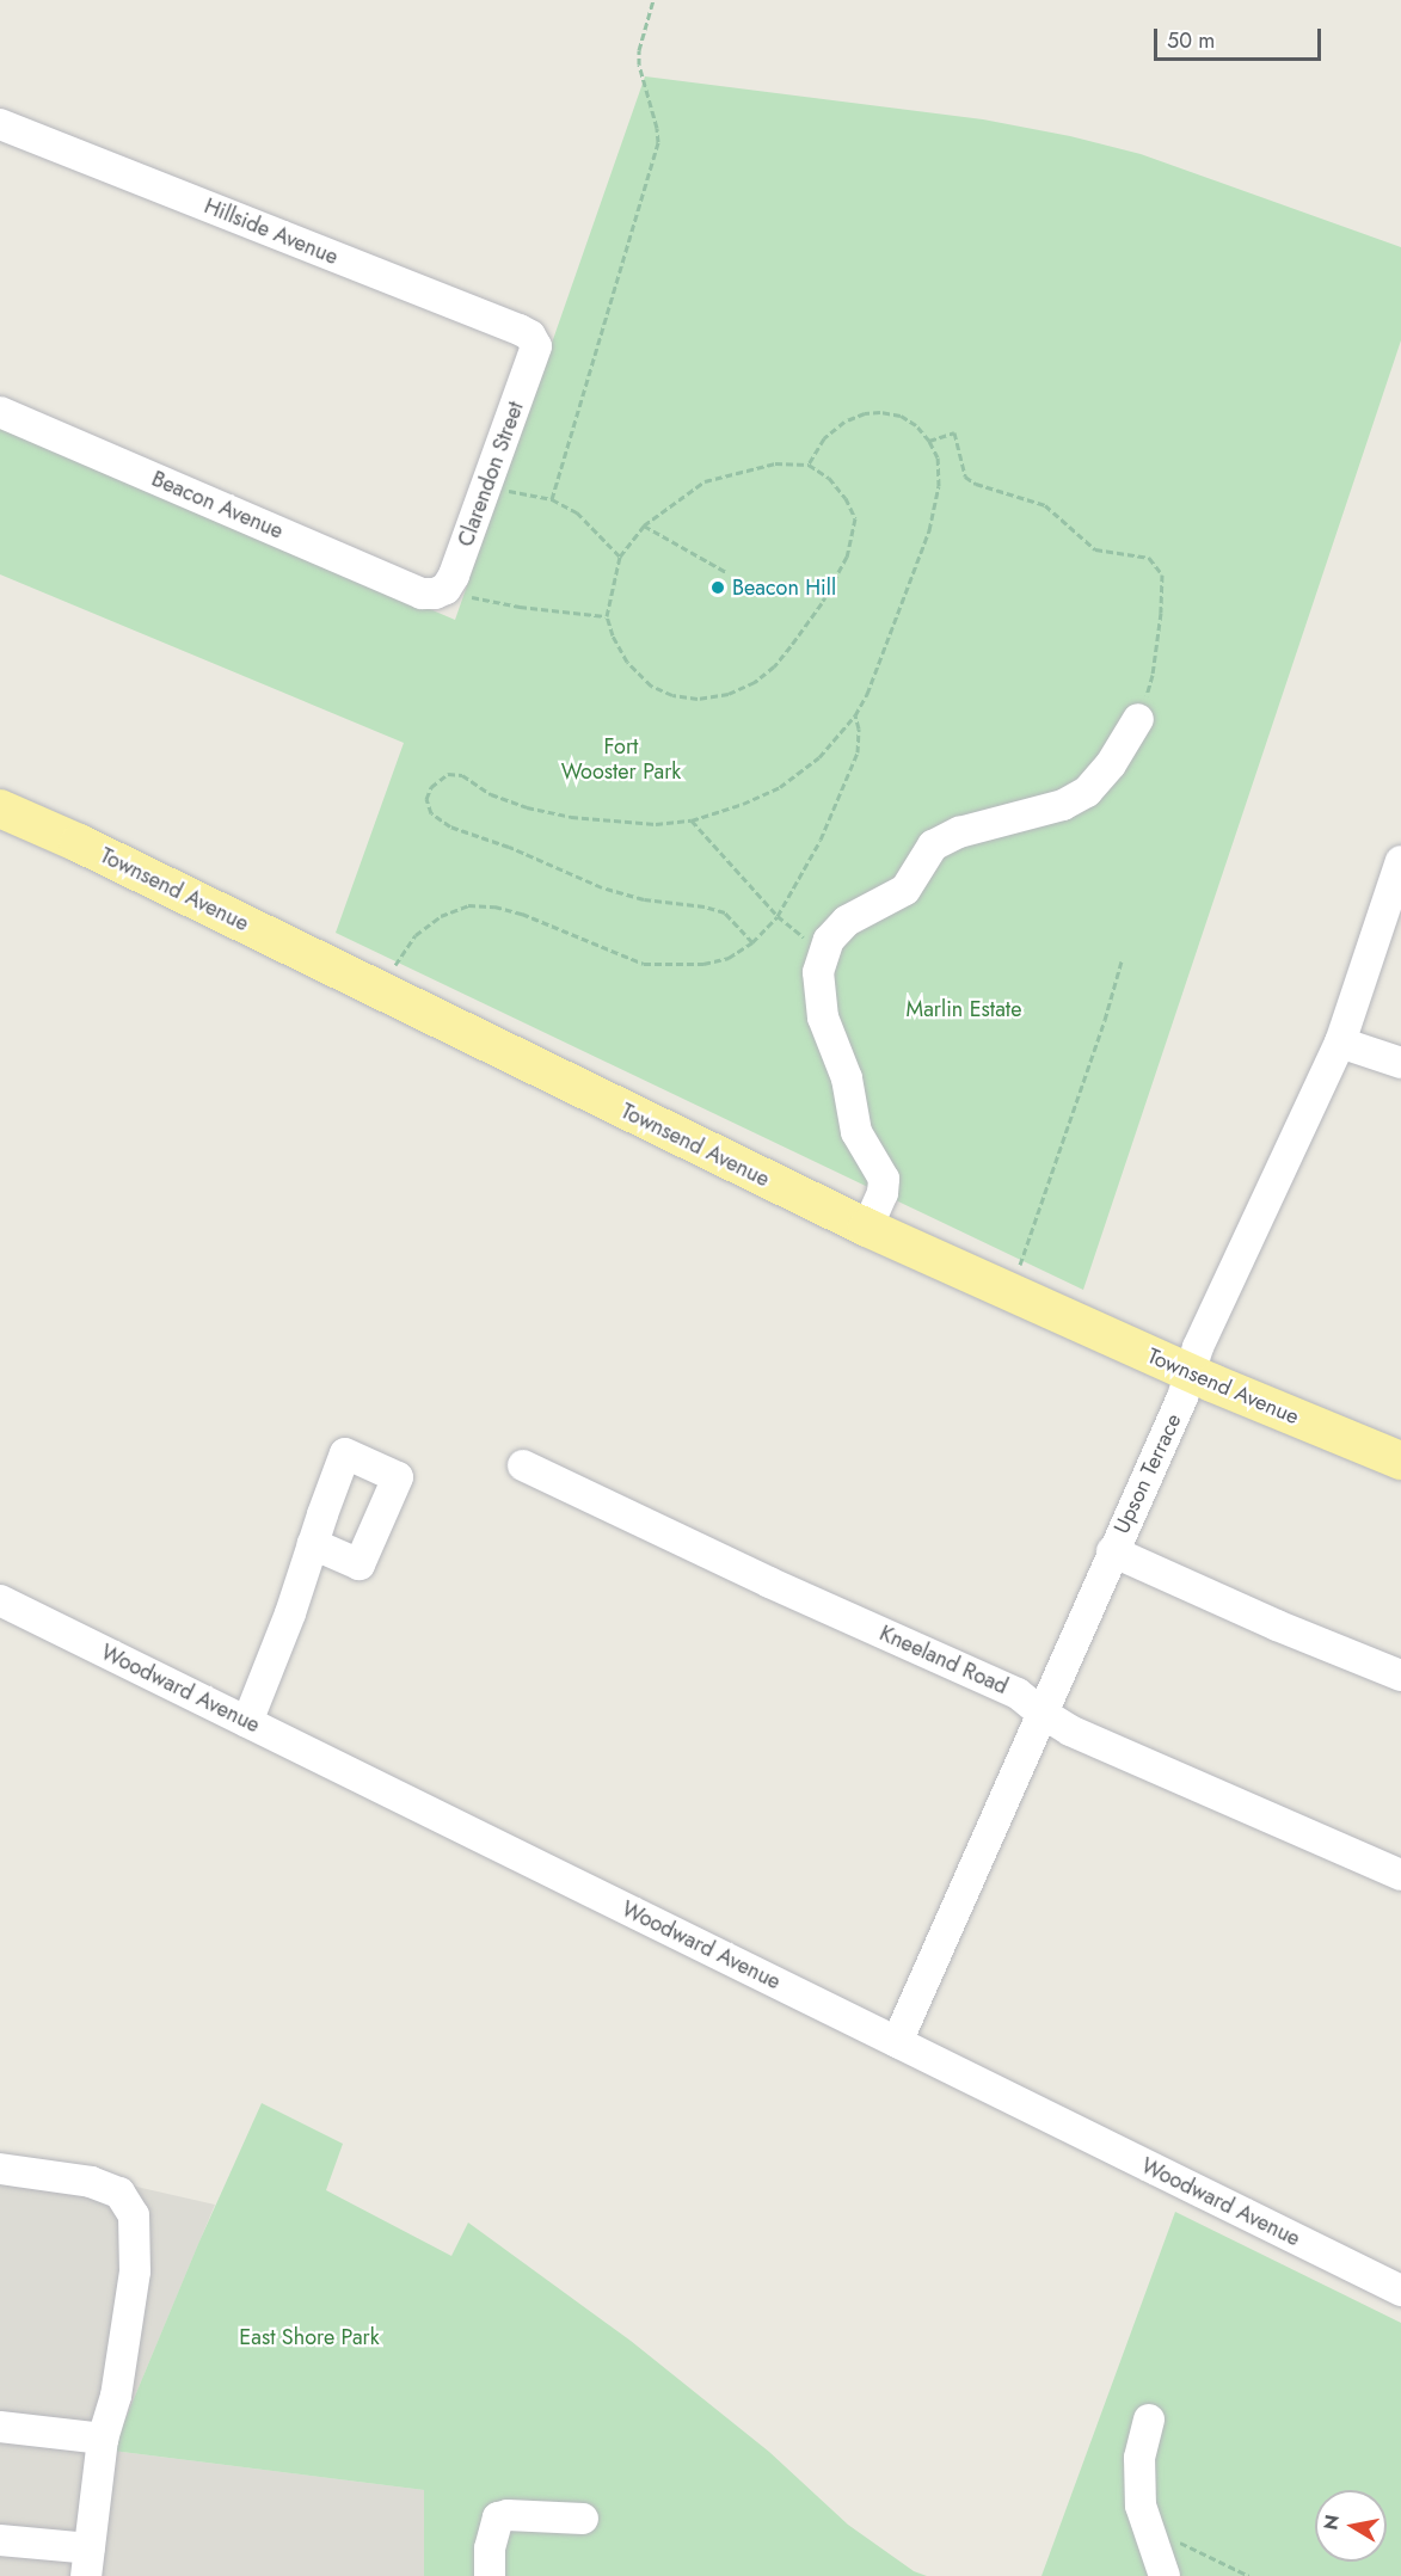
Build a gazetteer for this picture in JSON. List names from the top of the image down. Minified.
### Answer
{"streets":{"main road":["Townsend Avenue"],"street":["Hillside Avenue","Clarendon Street","Beacon Avenue","Upson Terrace","Kneeland Road","Woodward Avenue"]},"crossings":[["Hillside Avenue","Clarendon Street"],["Clarendon Street","Beacon Avenue"],["Townsend Avenue","Upson Terrace"],["Upson Terrace","Kneeland Road"],["Upson Terrace","Woodward Avenue"]],"parks":["Fort Wooster Park","Marlin Estate","East Shore Park"],"places":["Beacon Hill"],"scale_bar":"50 m","north":"left"}
